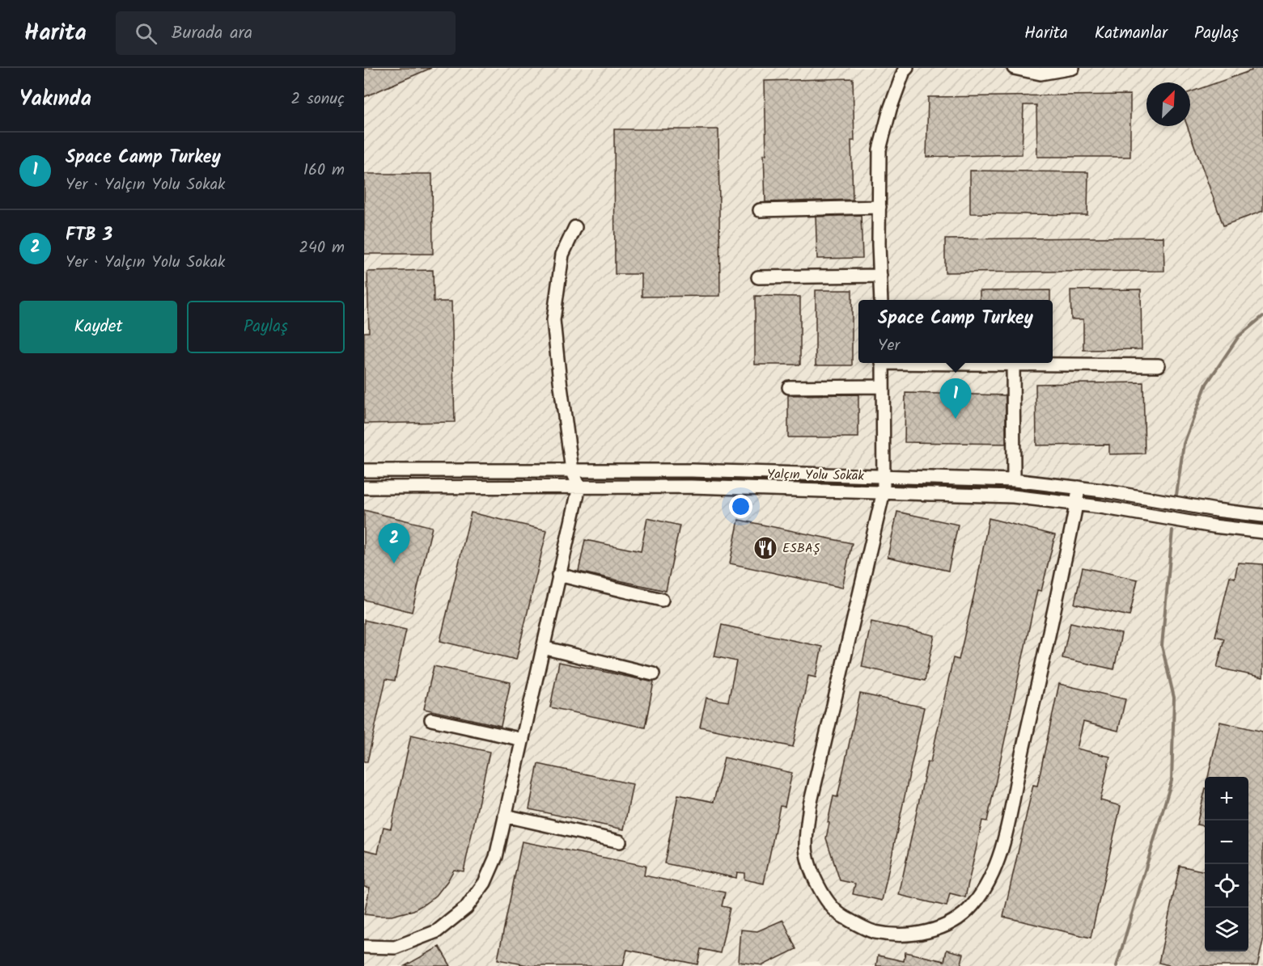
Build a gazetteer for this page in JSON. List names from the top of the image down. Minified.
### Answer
{"streets":{"street":["Yalçın Yolu Sokak"]},"places":{"restaurant":["ESBAŞ"]},"north":"top right","page":{"header":"Harita","search":"Burada ara","nav":["Harita","Katmanlar","Paylaş"],"heading":["Yakında","2 sonuç"],"list":[{"mark":"1","name":"Space Camp Turkey","note":"Yer · Yalçın Yolu Sokak","value":"160 m"},{"mark":"2","name":"FTB 3","note":"Yer · Yalçın Yolu Sokak","value":"240 m"}],"buttons":["Kaydet","Paylaş"],"popup":["Space Camp Turkey","Yer"],"pins":["1","2"],"map_buttons":["+","−"]}}
